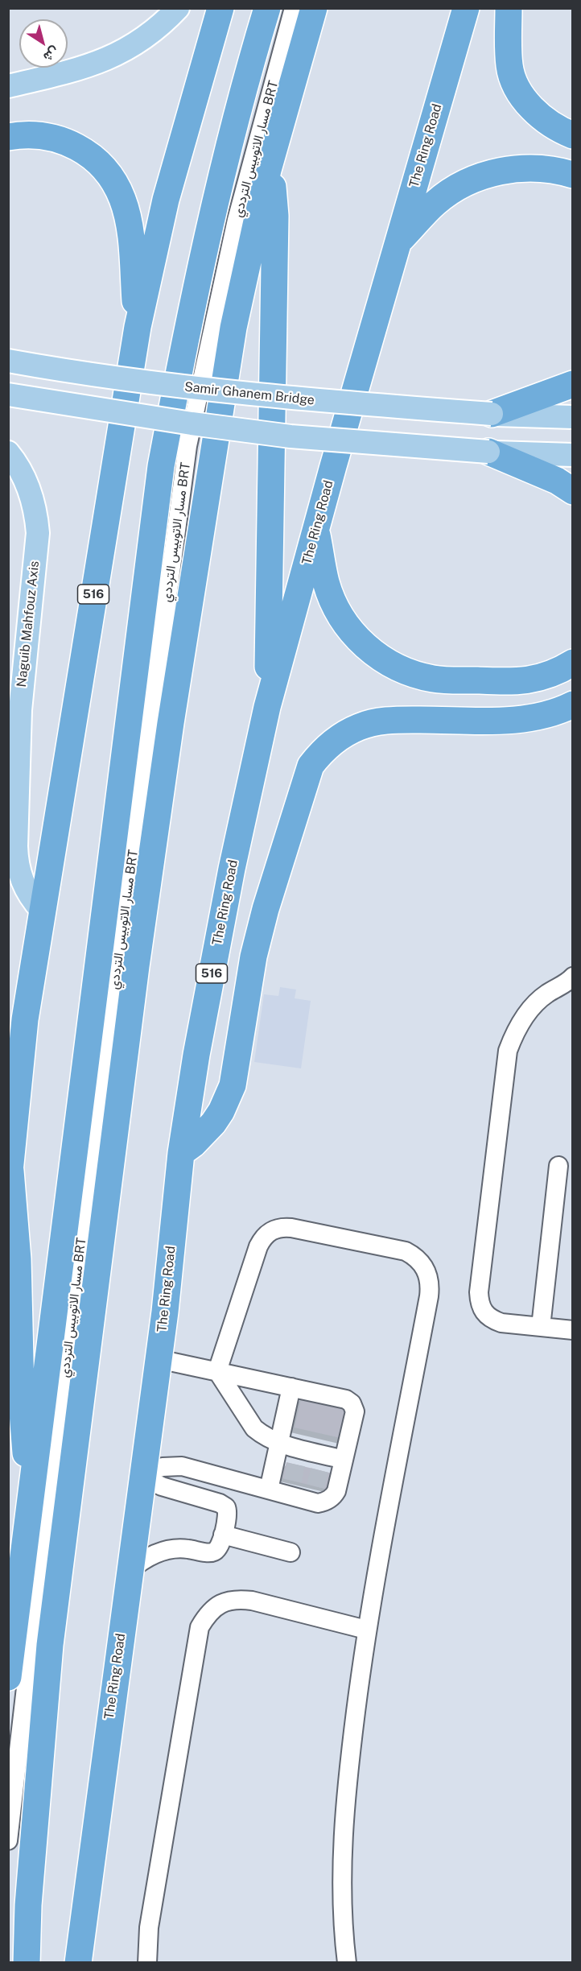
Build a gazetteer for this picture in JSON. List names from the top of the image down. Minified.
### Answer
{"streets":{"highway":["The Ring Road","516"],"main road":["Samir Ghanem Bridge","Naguib Mahfouz Axis"],"lane":["مسار الاتوبيس الترددي BRT"]},"crossings":[["516","Naguib Mahfouz Axis"]],"north":"bottom right"}
